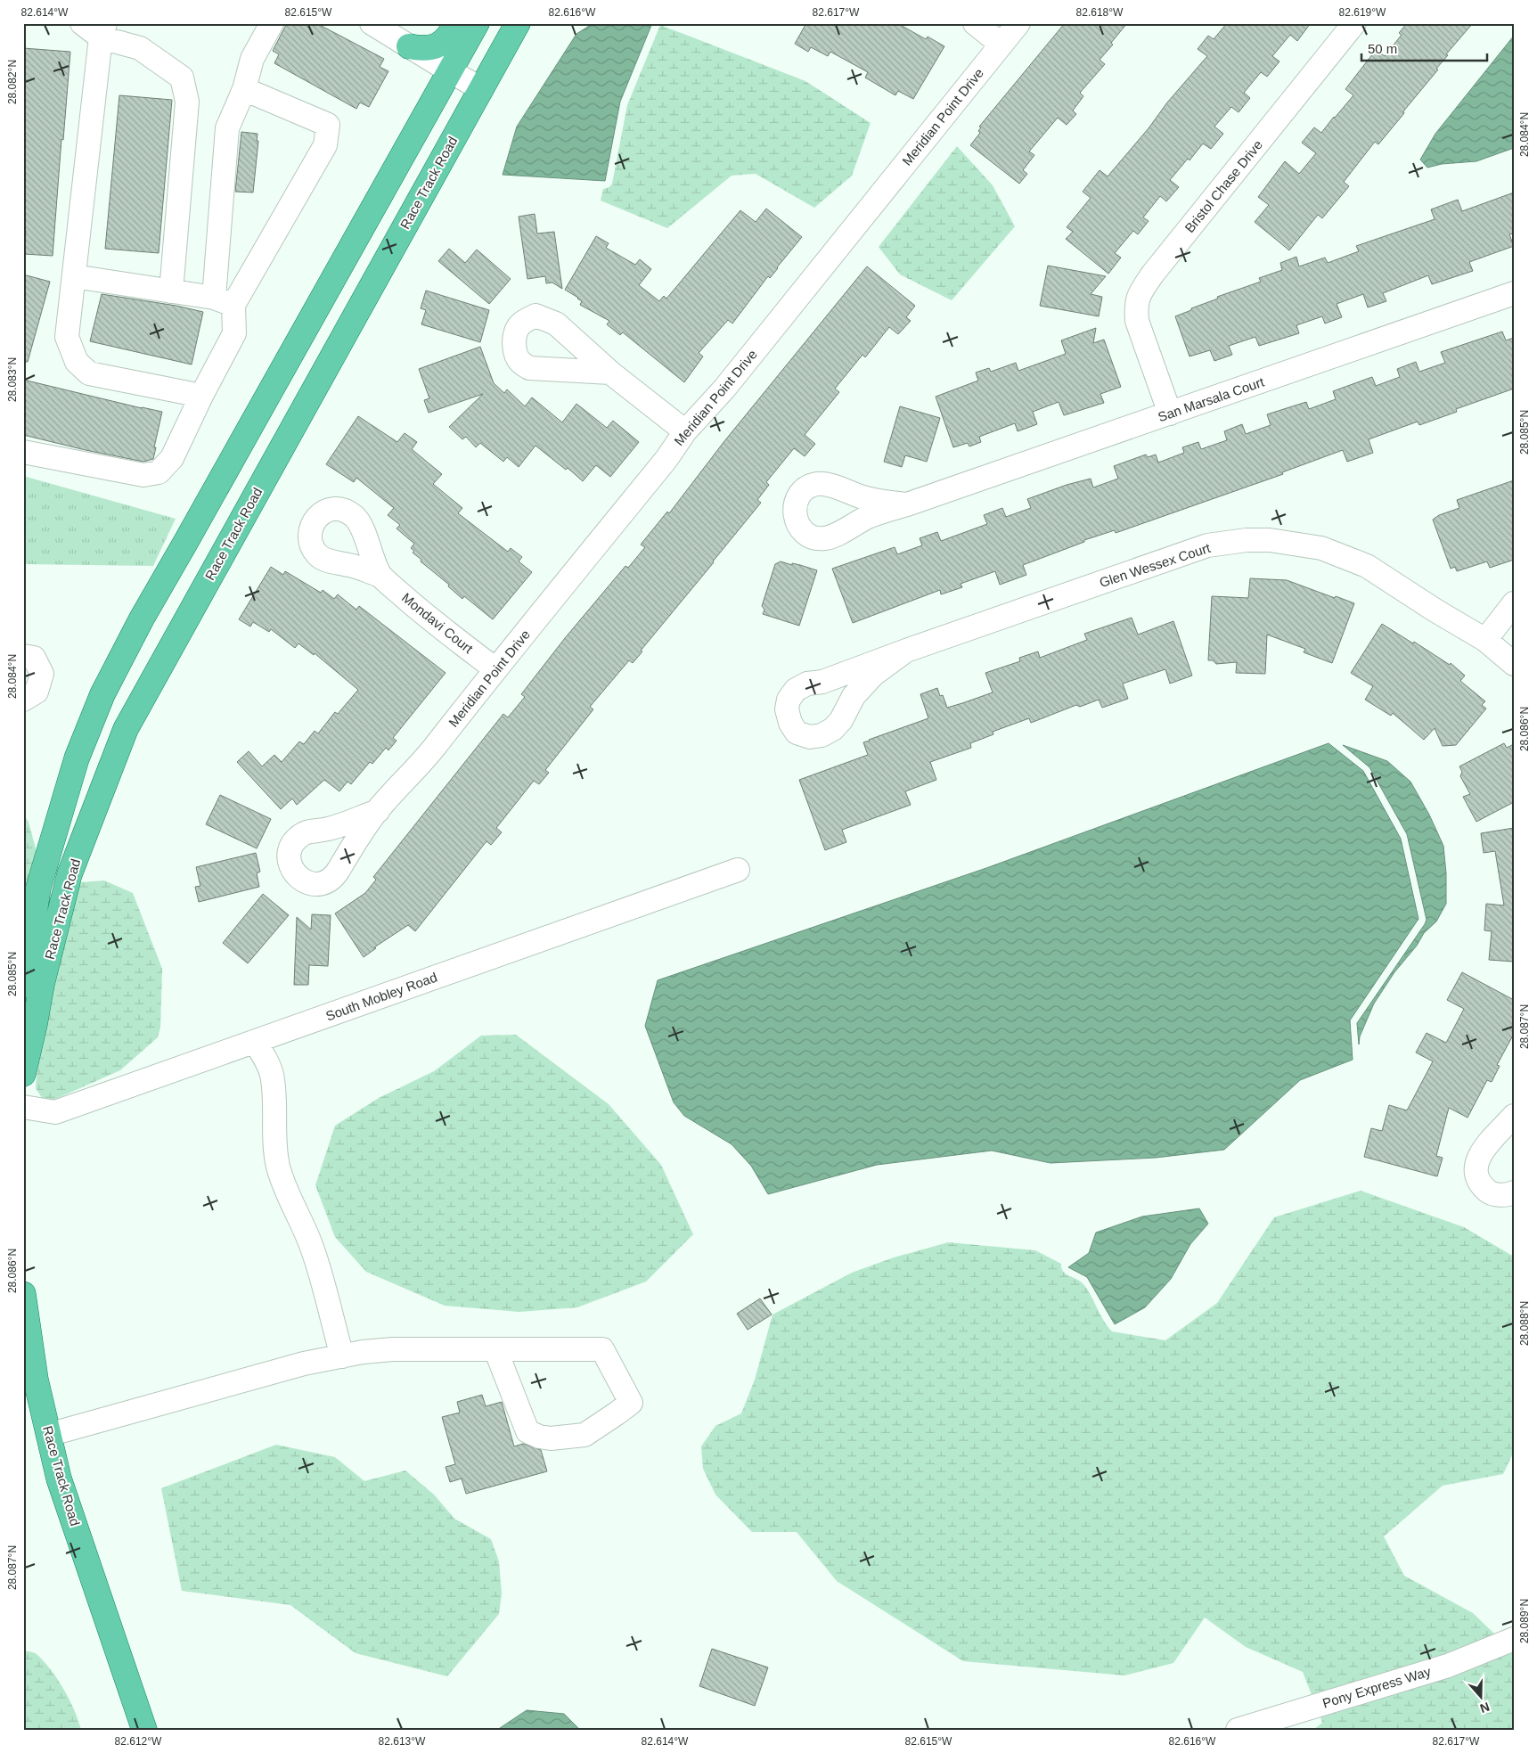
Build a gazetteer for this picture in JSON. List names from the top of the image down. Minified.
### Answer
{"streets":{"main road":["Race Track Road"],"street":["Meridian Point Drive","Bristol Chase Drive","San Marsala Court","Glen Wessex Court","Mondavi Court","South Mobley Road","Pony Express Way"]},"crossings":[["Meridian Point Drive","Mondavi Court"],["Bristol Chase Drive","San Marsala Court"]],"scale_bar":"50 m","north":"bottom","coordinates":["82.614°W","82.615°W","82.616°W","82.617°W","82.618°W","82.619°W","28.082°N","28.084°N","28.083°N","28.085°N","28.086°N","28.087°N","28.088°N","28.089°N","82.612°W","82.613°W"]}
